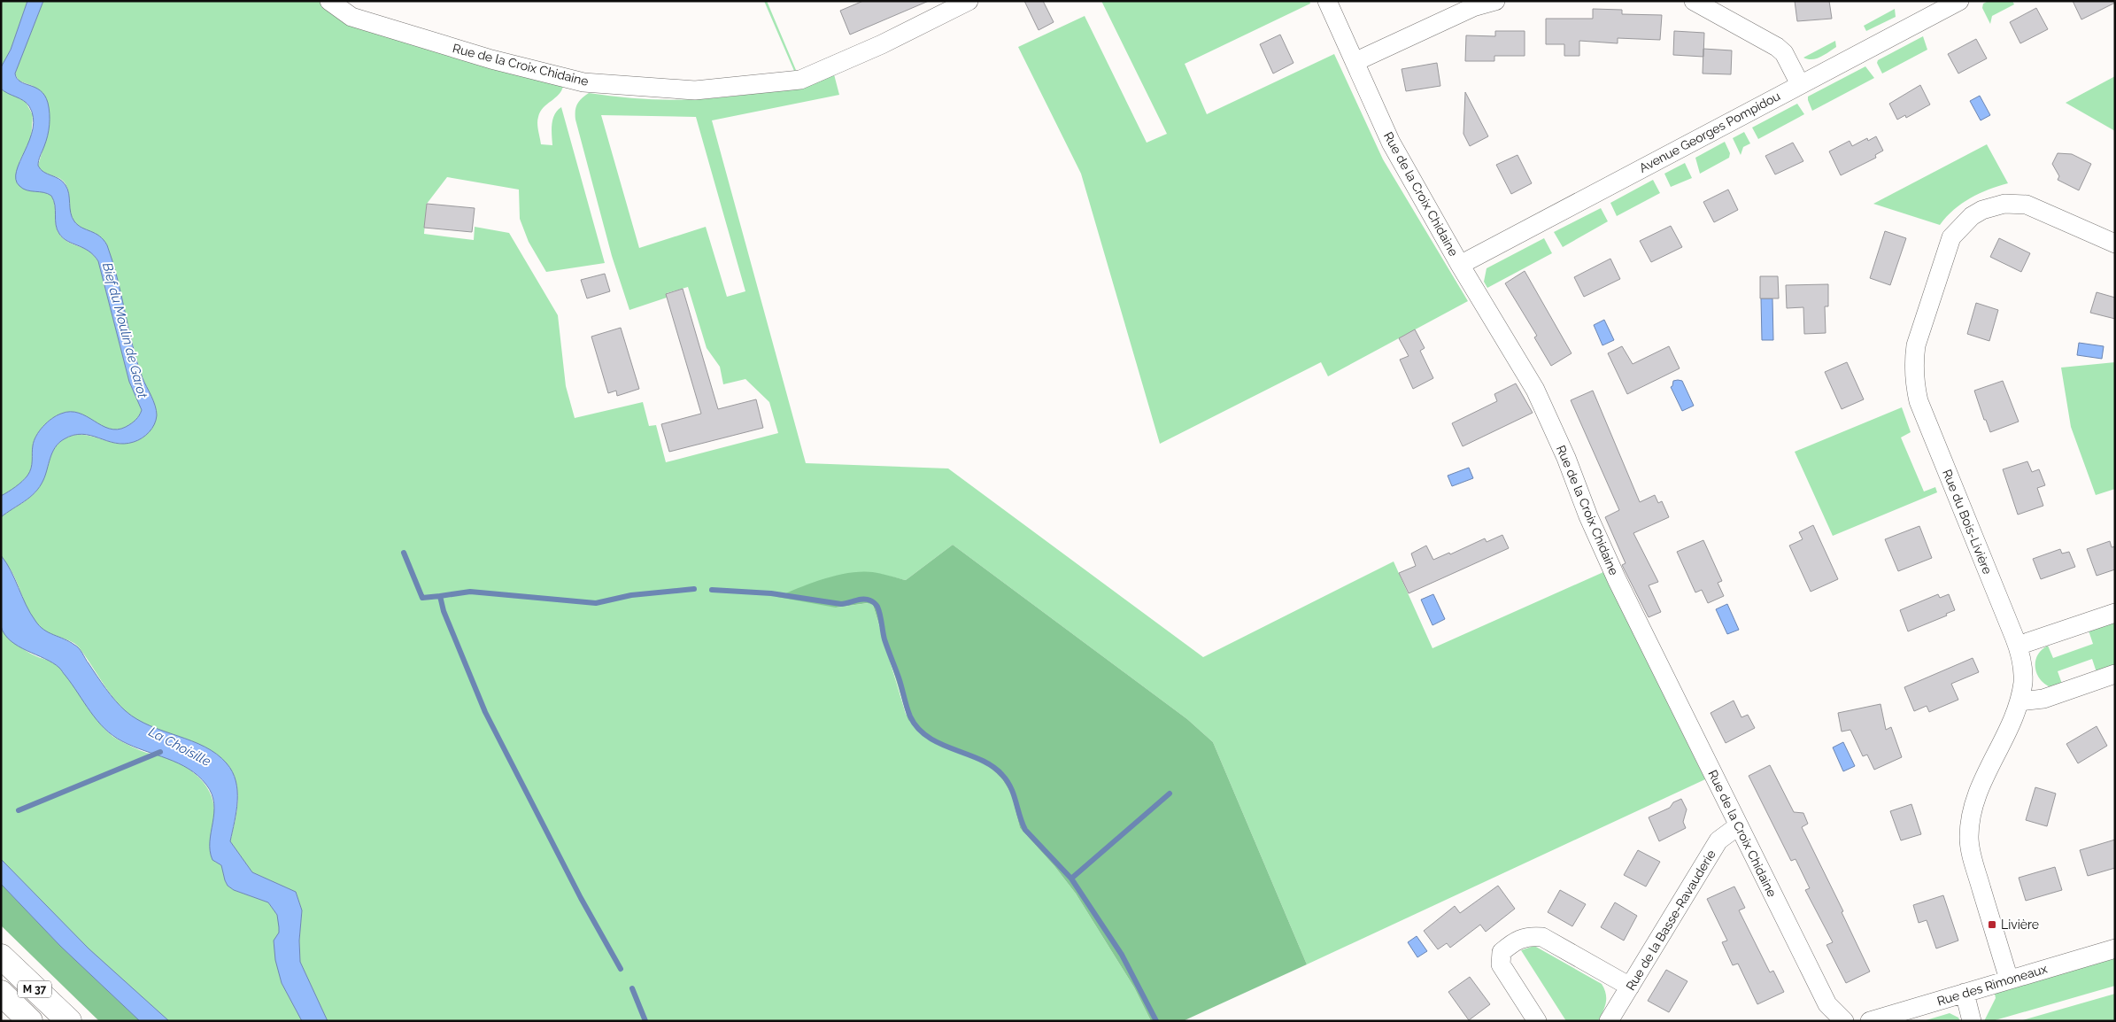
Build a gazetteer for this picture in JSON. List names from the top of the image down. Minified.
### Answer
{"streets":{"highway":["M 37"],"street":["Rue de la Croix Chidaine","Avenue Georges Pompidou","Rue du Bois-Livière","Rue de la Basse-Ravauderie","Rue des Rimoneaux"]},"crossings":[["Rue de la Croix Chidaine","Avenue Georges Pompidou"],["Rue de la Croix Chidaine","Rue de la Basse-Ravauderie"],["Rue du Bois-Livière","Rue des Rimoneaux"]],"water":["Bief du Moulin de Garot","La Choisille"],"places":{"transit":["Livière"]}}
